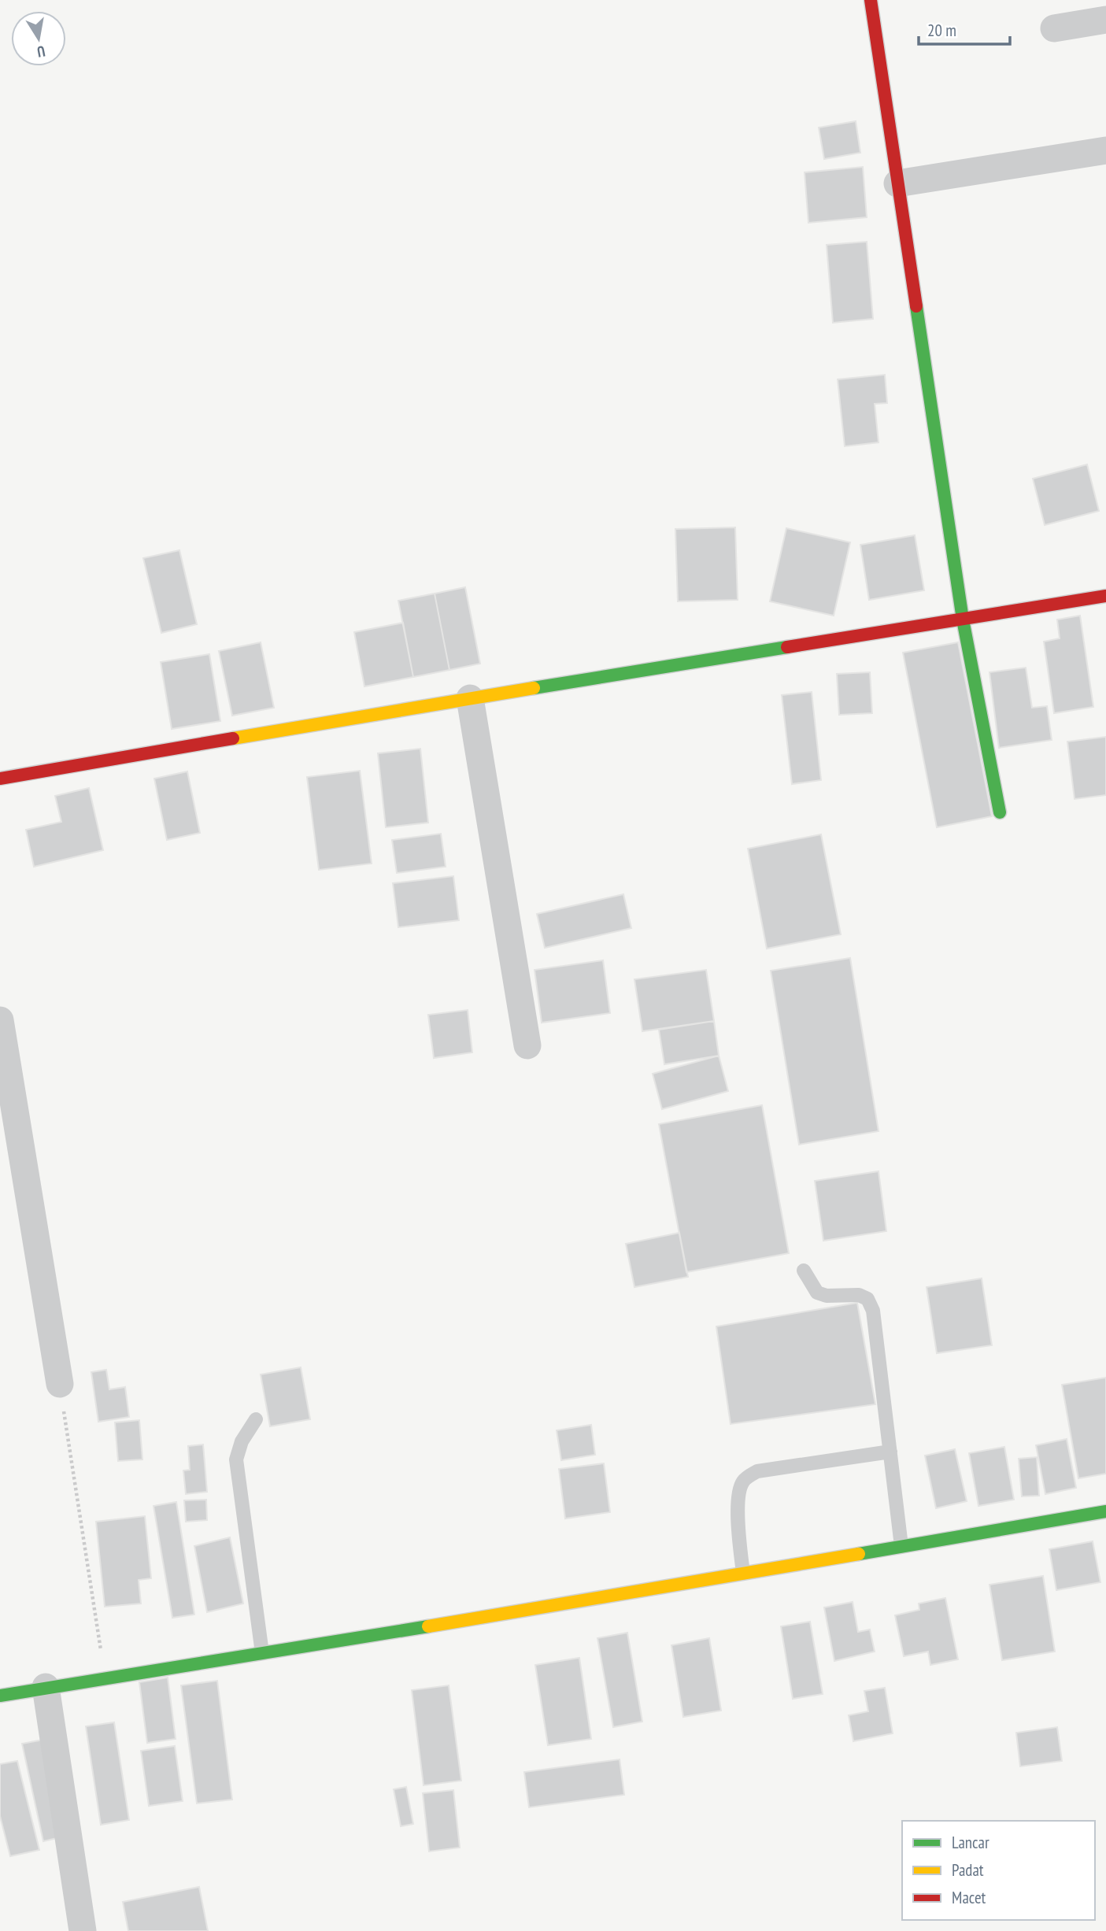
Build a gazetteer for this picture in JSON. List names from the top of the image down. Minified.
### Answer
{"legend":["Lancar","Padat","Macet"],"scale_bar":"20 m","north":"bottom"}
